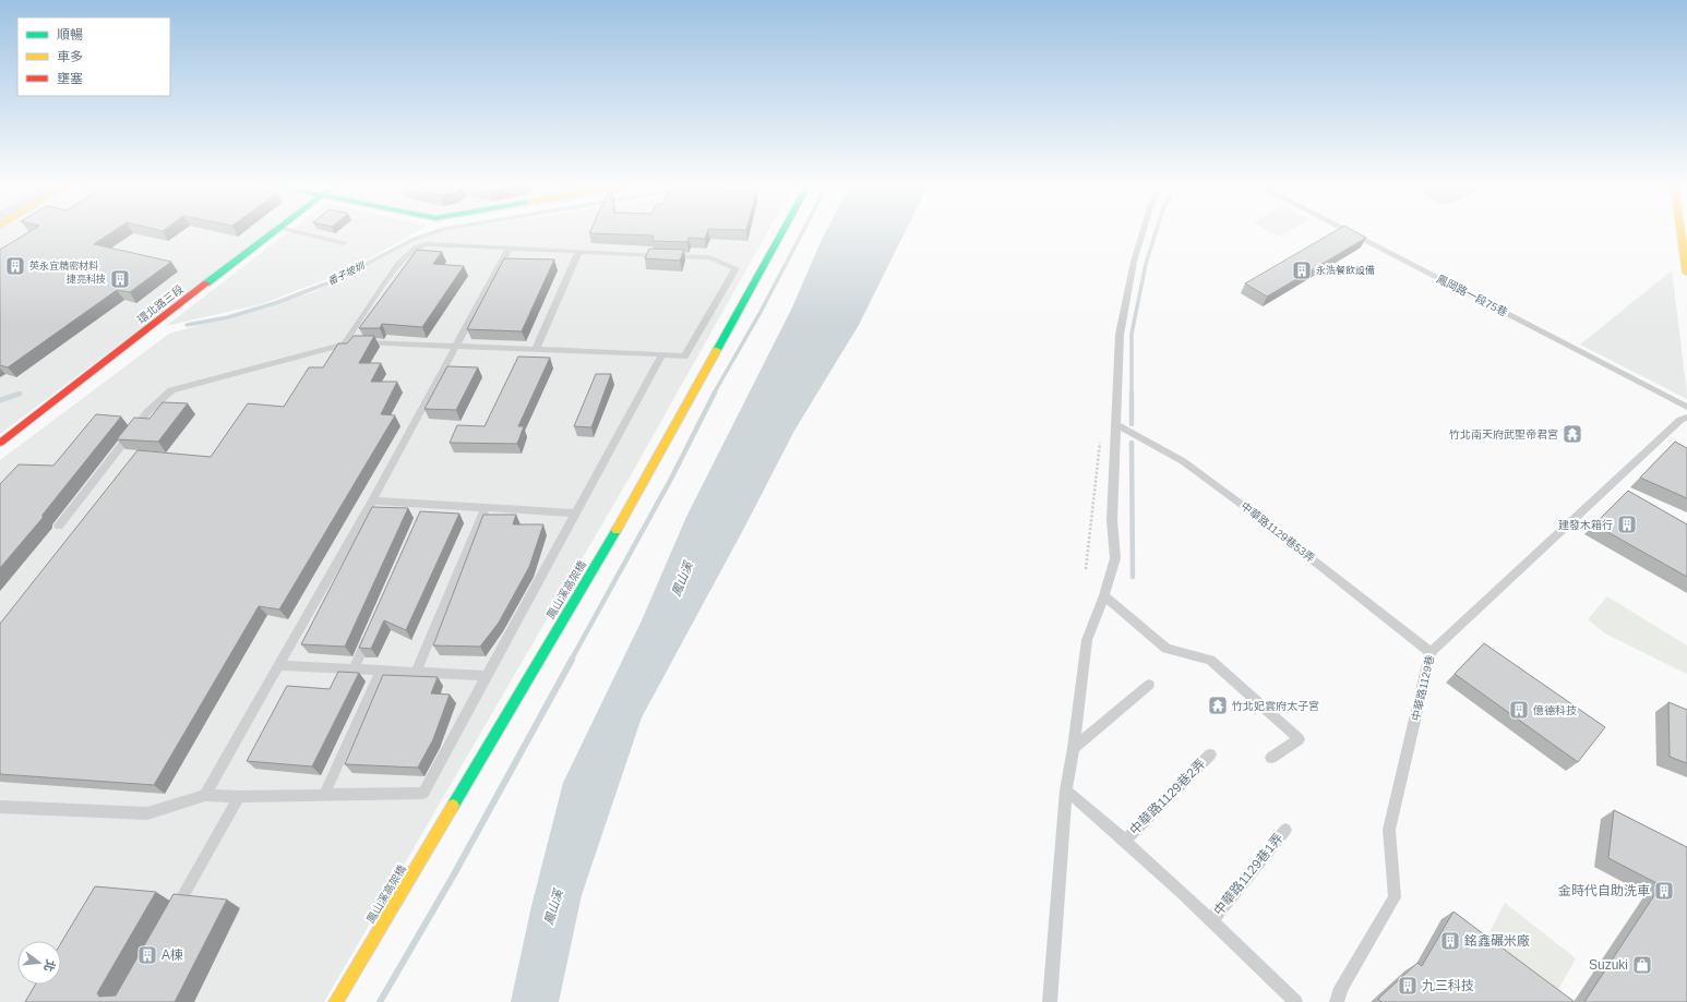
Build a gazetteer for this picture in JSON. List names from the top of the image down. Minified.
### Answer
{"streets":{"street":["環北路三段","鳳山溪高架橋"],"lane":["鳳岡路一段75巷","中華路1129巷53弄","中華路1129巷","中華路1129巷2弄","中華路1129巷1弄"]},"crossings":[["中華路1129巷53弄","中華路1129巷"]],"water":["番子坡圳","鳳山溪"],"places":{"building":["英永宜精密材料","永浩餐飲設備","捷亮科技","建發木箱行","億德科技","金時代自助洗車","銘鑫碾米廠","A棟","九三科技"],"temple":["竹北南天府武聖帝君宮","竹北妃雲府太子宮"],"shop":["Suzuki"]},"legend":["順暢","車多","壅塞"],"north":"right"}
